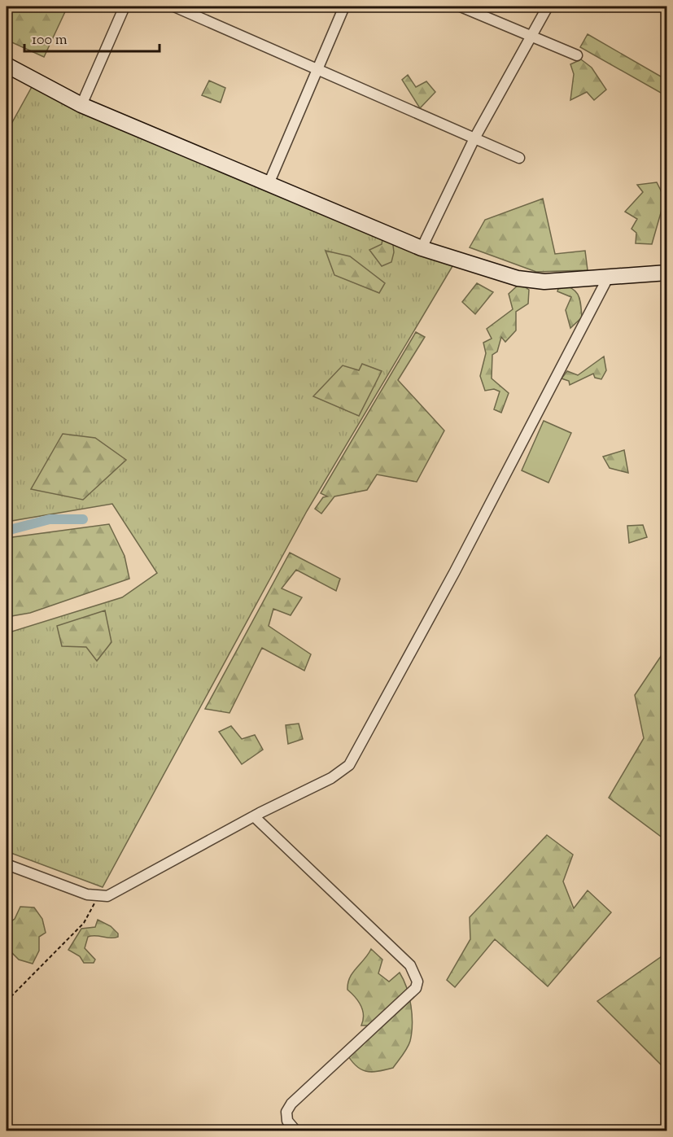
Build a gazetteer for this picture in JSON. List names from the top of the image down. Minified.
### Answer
{"scale_bar":"100 m"}
